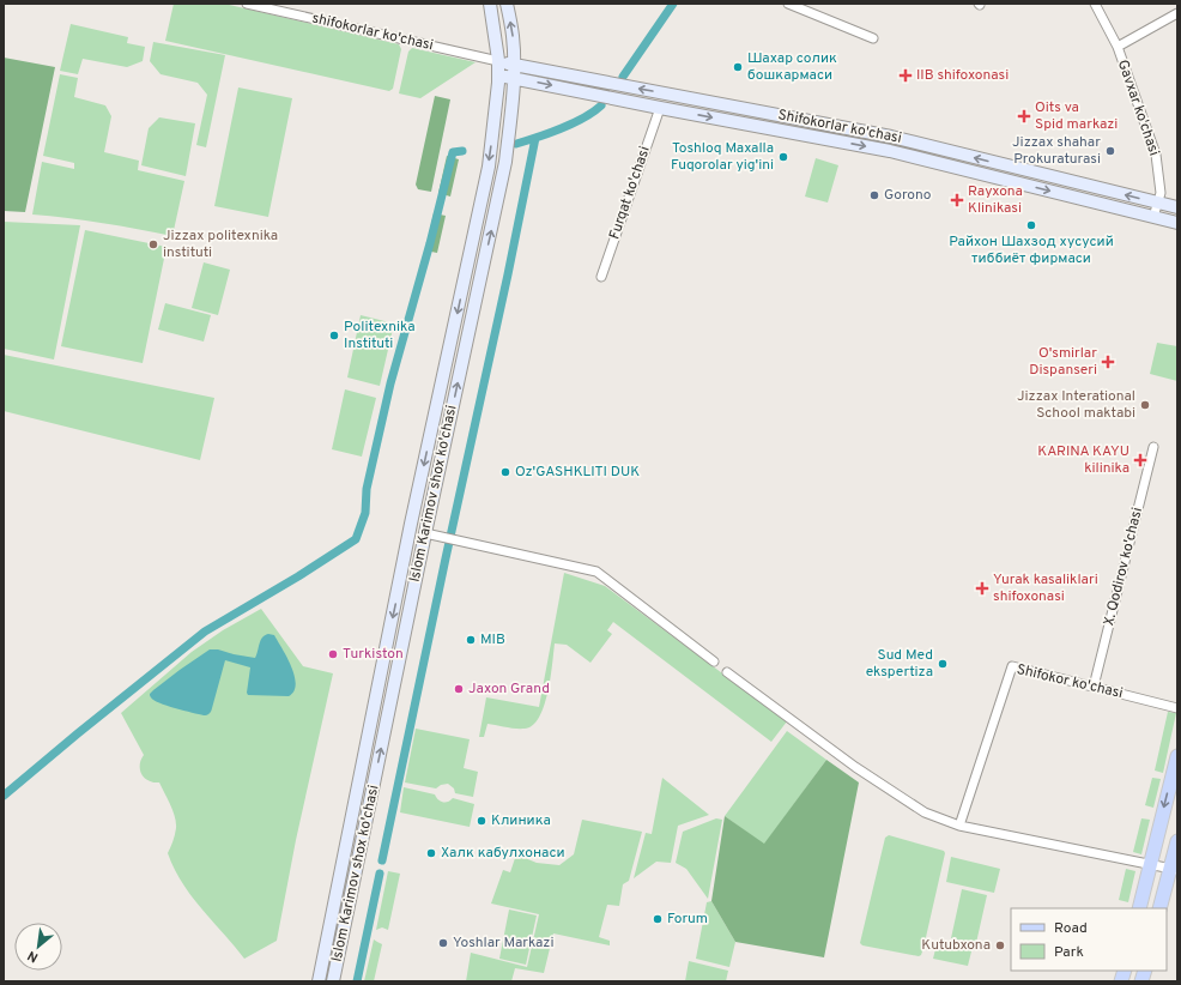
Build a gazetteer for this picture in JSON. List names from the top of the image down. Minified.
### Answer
{"streets":{"main road":["Shifokorlar ko'chasi","Islom Karimov shox ko'chasi"],"street":["shifokorlar ko'chasi","Gavxar ko'chasi","Furqat ko'chasi","X. Qodirov ko'chasi","Shifokor ko'chasi"]},"crossings":[["shifokorlar ko'chasi","Shifokorlar ko'chasi"],["shifokorlar ko'chasi","Islom Karimov shox ko'chasi"],["Gavxar ko'chasi","Shifokorlar ko'chasi"],["Shifokorlar ko'chasi","Furqat ko'chasi"],["Shifokorlar ko'chasi","Islom Karimov shox ko'chasi"],["X. Qodirov ko'chasi","Shifokor ko'chasi"]],"places":{"other":["Шахар солик бошкармаси","Jizzax shahar Prokuraturasi","Toshloq Maxalla Fuqorolar yig'ini","Gorono","Райхон Шахзод хусусий тиббиёт фирмаси","Jizzax politexnika instituti","Politexnika Instituti","Jizzax Interational School maktabi","Oz'GASHKLITI DUK","MIB","Turkiston","Sud Med ekspertiza","Jaxon Grand","Клиника","Халк кабулхонаси","Forum","Yoshlar Markazi","Kutubxona"],"health":["IIB shifoxonasi","Oits va Spid markazi","Rayxona Klinikasi","O'smirlar Dispanseri","KARINA KAYU kilinika","Yurak kasaliklari shifoxonasi"]},"legend":["Road","Park"],"north":"bottom left"}
